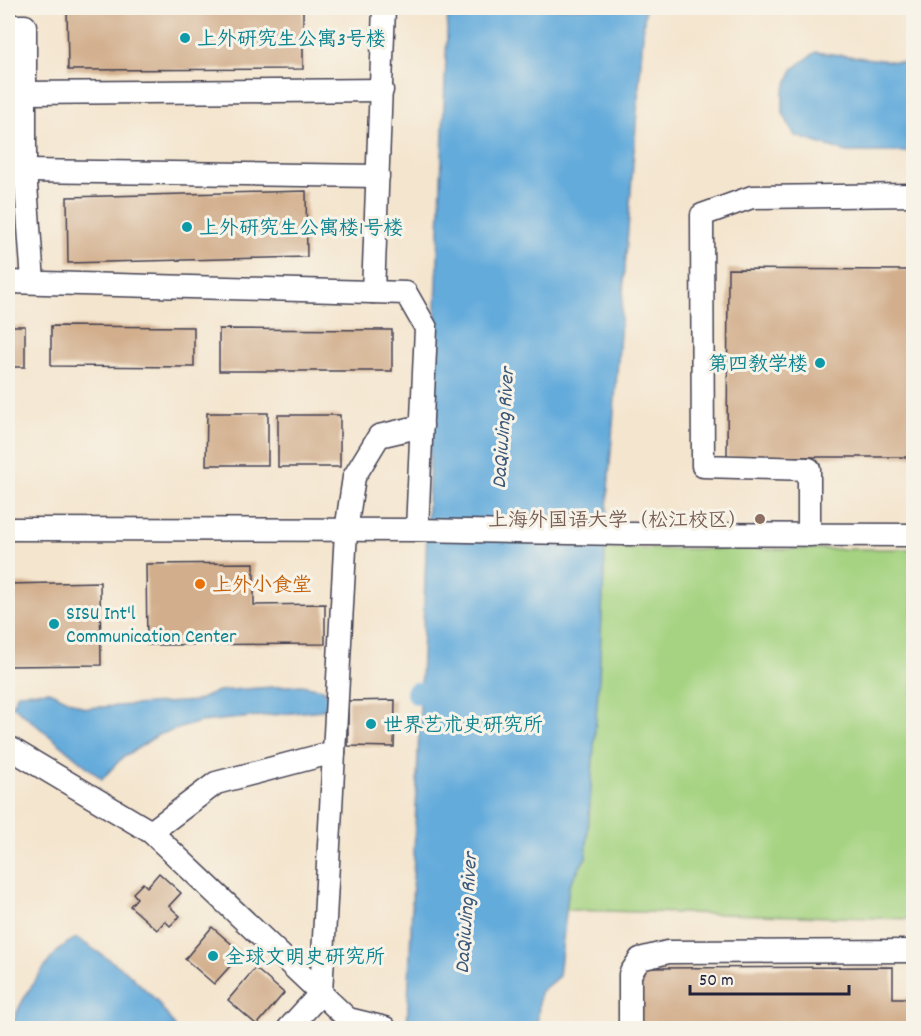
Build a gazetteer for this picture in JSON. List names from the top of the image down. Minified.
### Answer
{"water":["DaQiuJing River"],"places":["上外研究生公寓3号楼","上外研究生公寓楼1号楼","第四教学楼","上海外国语大学（松江校区）","上外小食堂","SISU Int'l Communication Center","世界艺术史研究所","全球文明史研究所"],"scale_bar":"50 m"}
